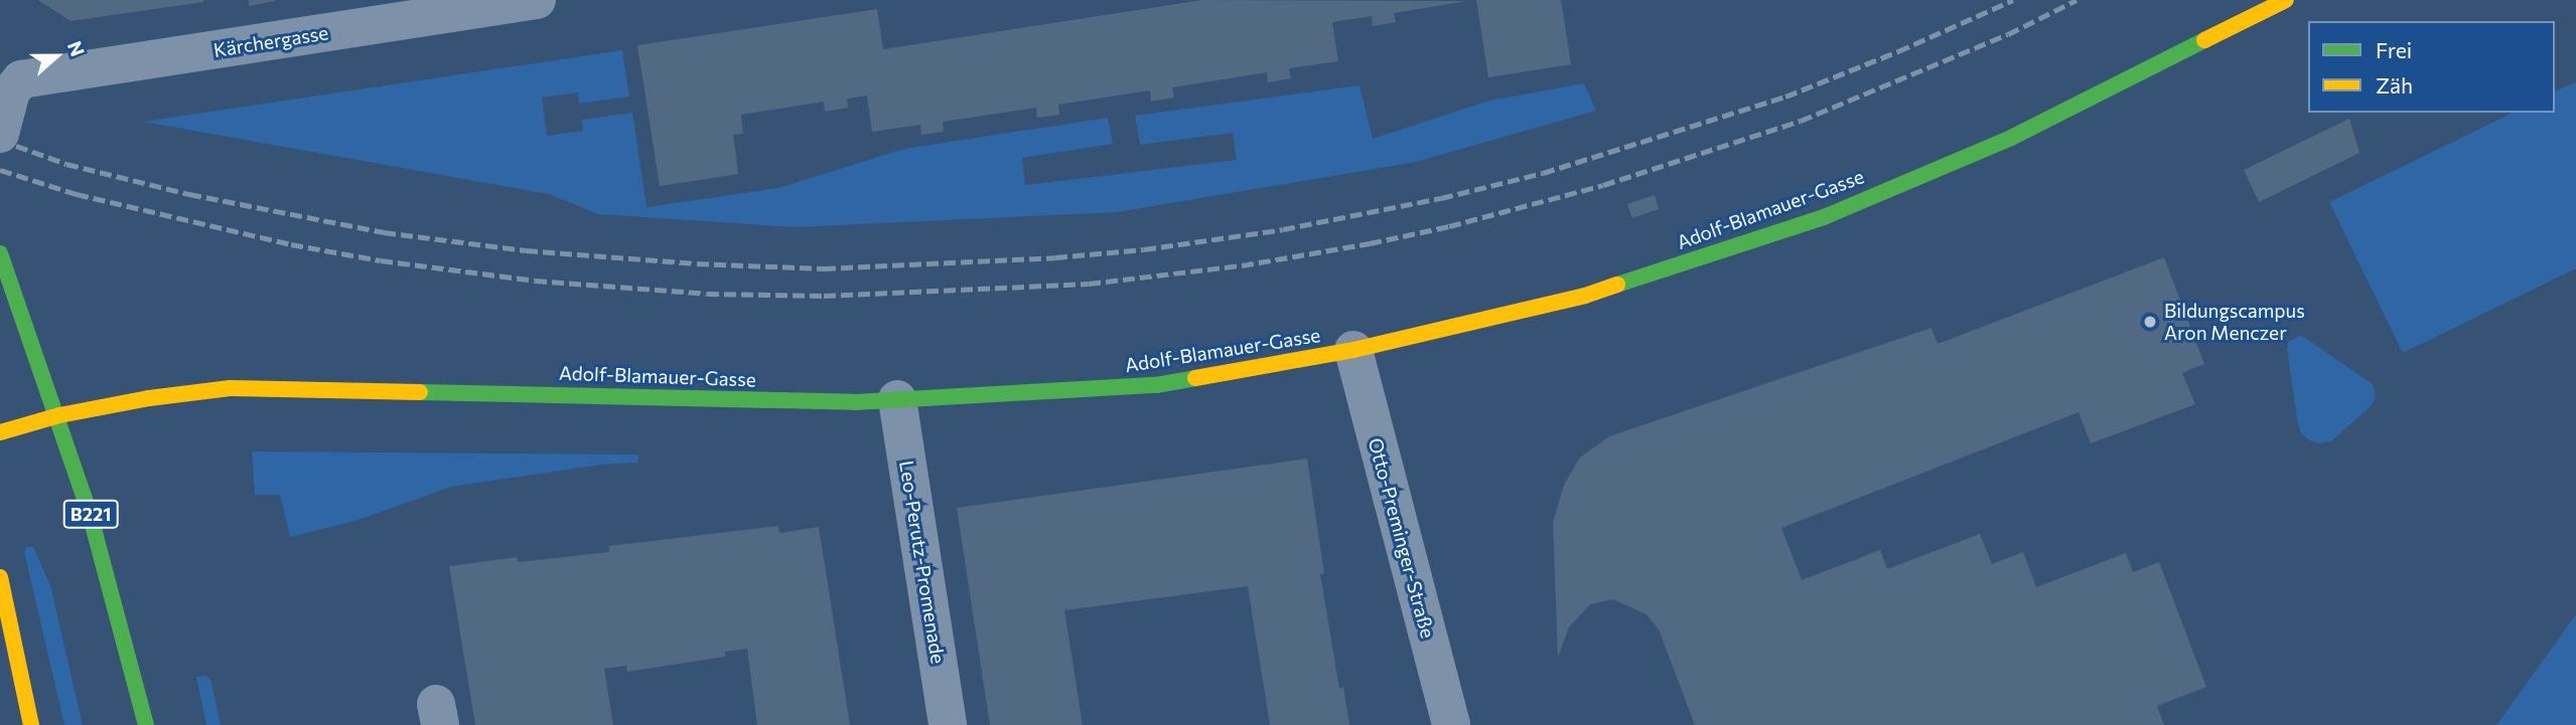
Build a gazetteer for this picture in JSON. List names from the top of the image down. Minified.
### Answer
{"streets":{"street":["Kärchergasse","Adolf-Blamauer-Gasse","B221","Otto-Preminger-Straße","Leo-Perutz-Promenade"]},"crossings":[["Adolf-Blamauer-Gasse","B221"],["Adolf-Blamauer-Gasse","Otto-Preminger-Straße"],["Adolf-Blamauer-Gasse","Leo-Perutz-Promenade"]],"places":["Bildungscampus Aron Menczer"],"legend":["Frei","Zäh"],"north":"right"}
